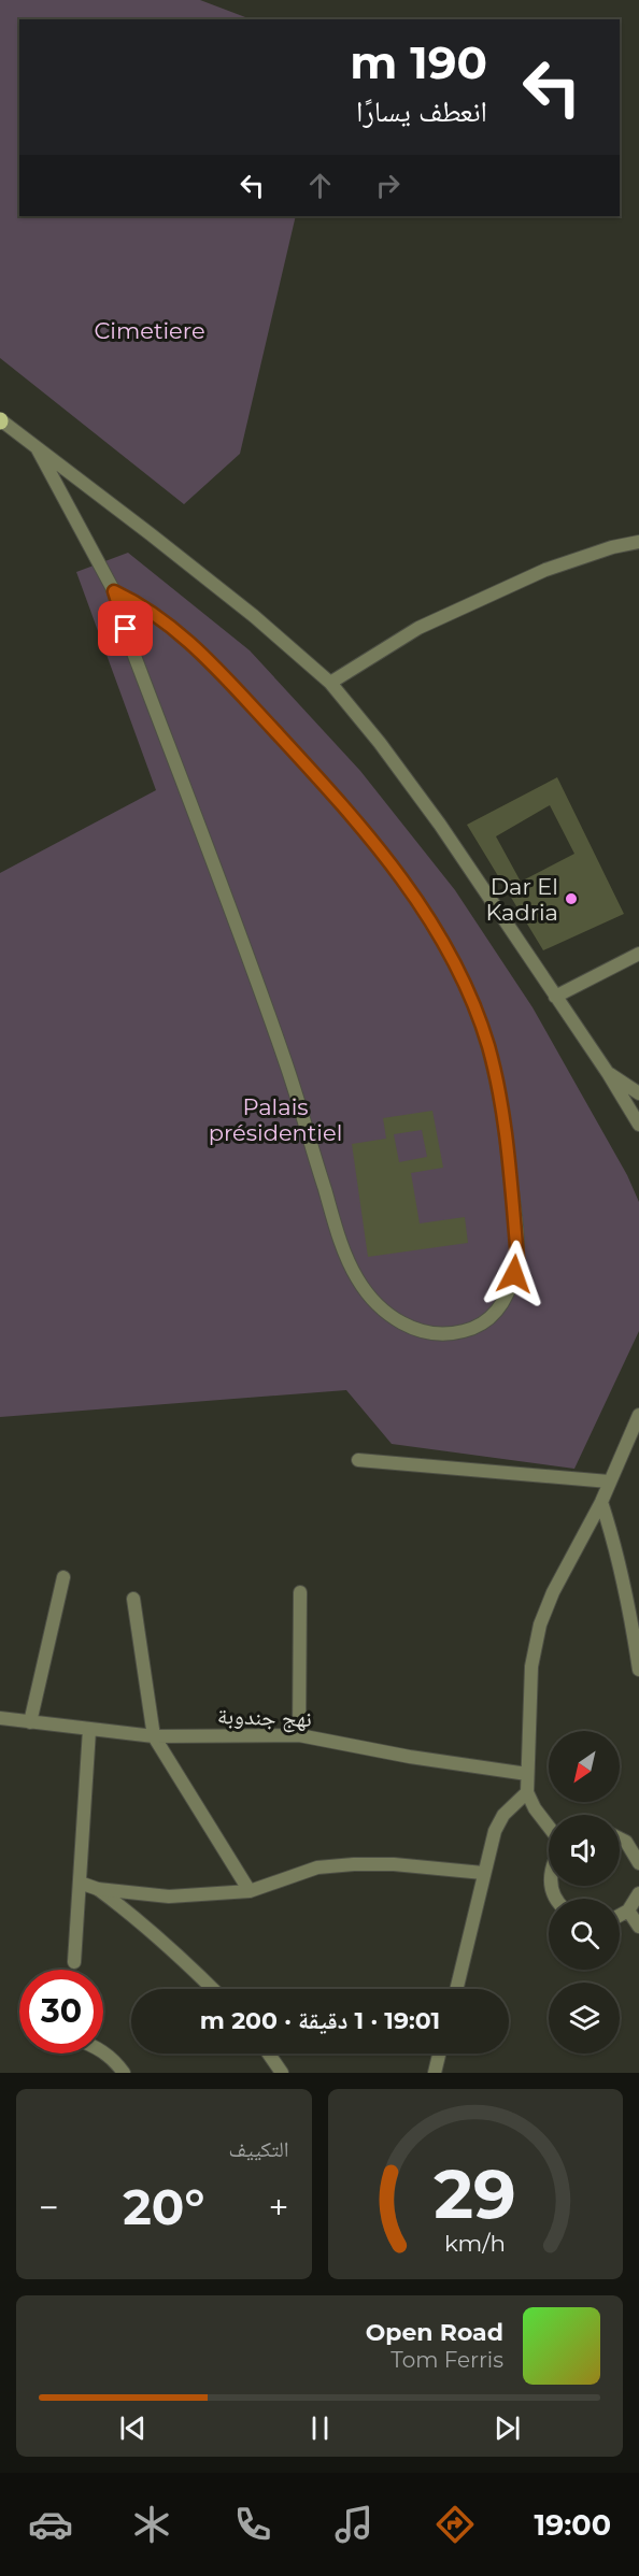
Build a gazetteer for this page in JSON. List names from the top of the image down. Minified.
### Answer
{"streets":{"street":["نهج جندوبة"]},"parks":["Cimetiere","Palais présidentiel"],"places":["Dar El Kadria"],"north":"bottom left","page":{"turn":["190 m","انعطف يسارًا"],"limit":"30","trip":"19:01 · 1 دقيقة · 200 m","tile":"التكييف","heat":["−","20°","+"],"song":["Open Road","Tom Ferris"],"tabs":"19:00","gauge":["29","km/h"]}}
